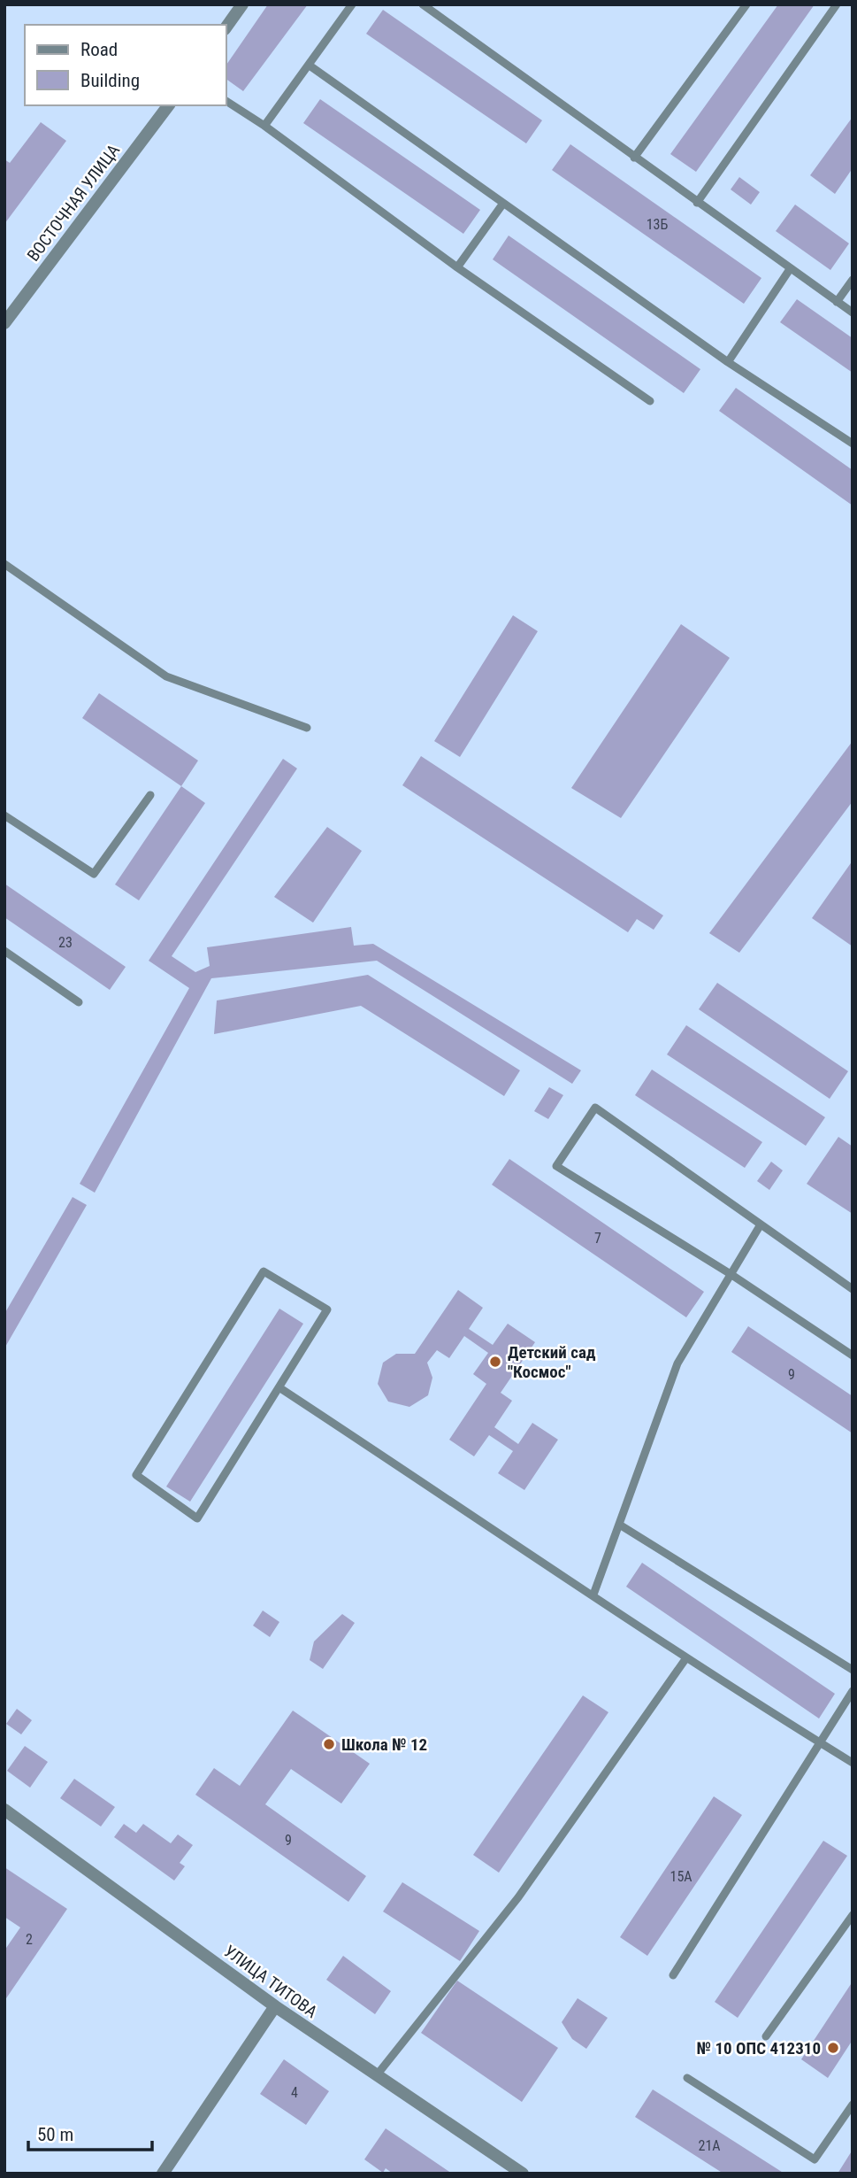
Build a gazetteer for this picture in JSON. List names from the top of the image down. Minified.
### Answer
{"streets":{"street":["ВОСТОЧНАЯ УЛИЦА","УЛИЦА ТИТОВА"]},"places":["Детский сад \"Космос\"","Школа № 12","№ 10 ОПС 412310"],"house_numbers":["13Б","23","7","9","9","15А","2","4","21А"],"legend":["Road","Building"],"scale_bar":"50 m"}
